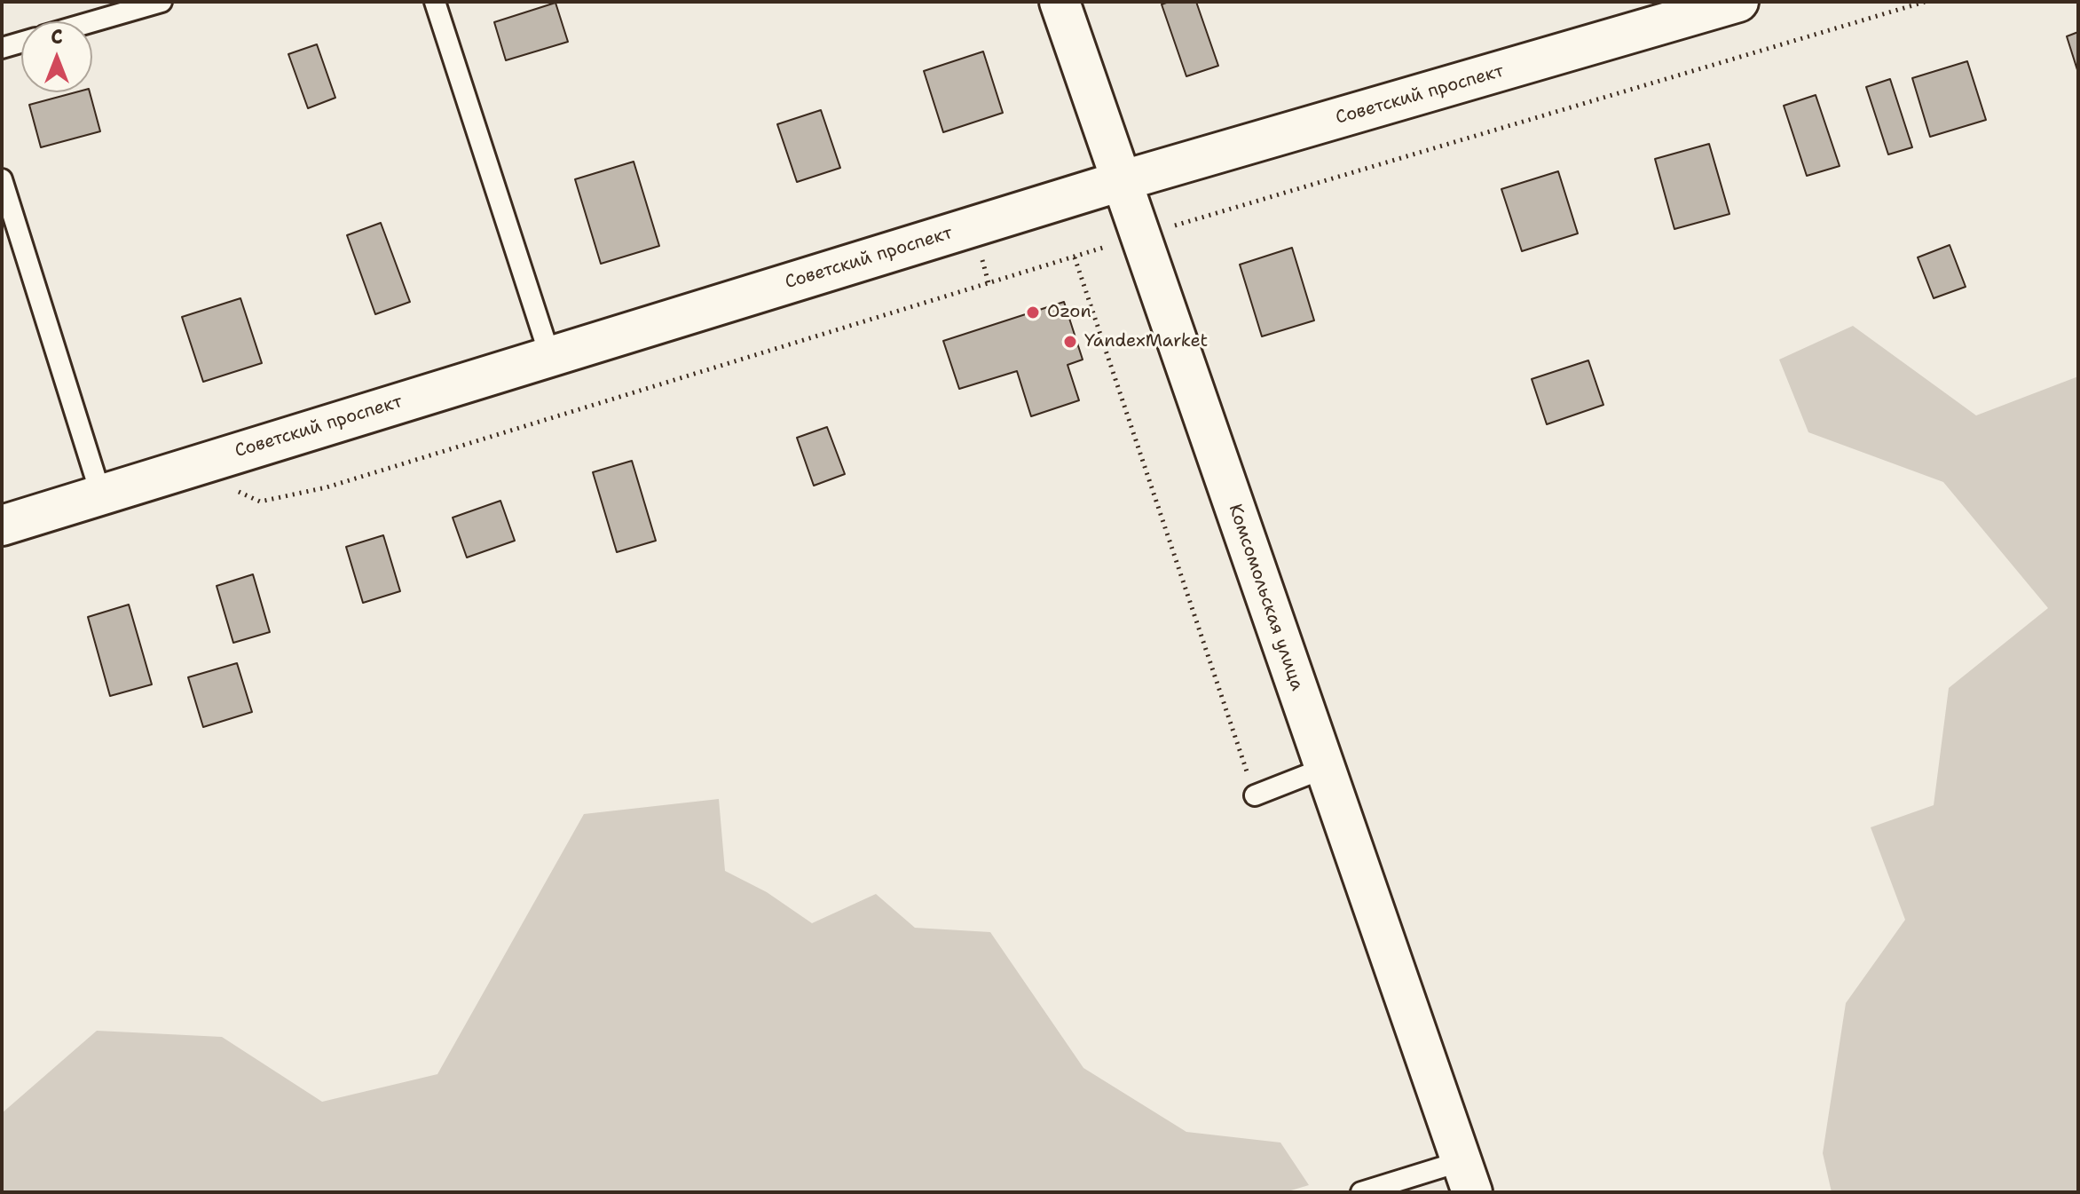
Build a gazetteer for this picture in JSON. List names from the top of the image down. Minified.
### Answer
{"streets":{"street":["Советский проспект","Комсомольская улица"]},"crossings":[["Советский проспект","Комсомольская улица"]],"places":["Ozon","YandexMarket"],"north":"top"}
